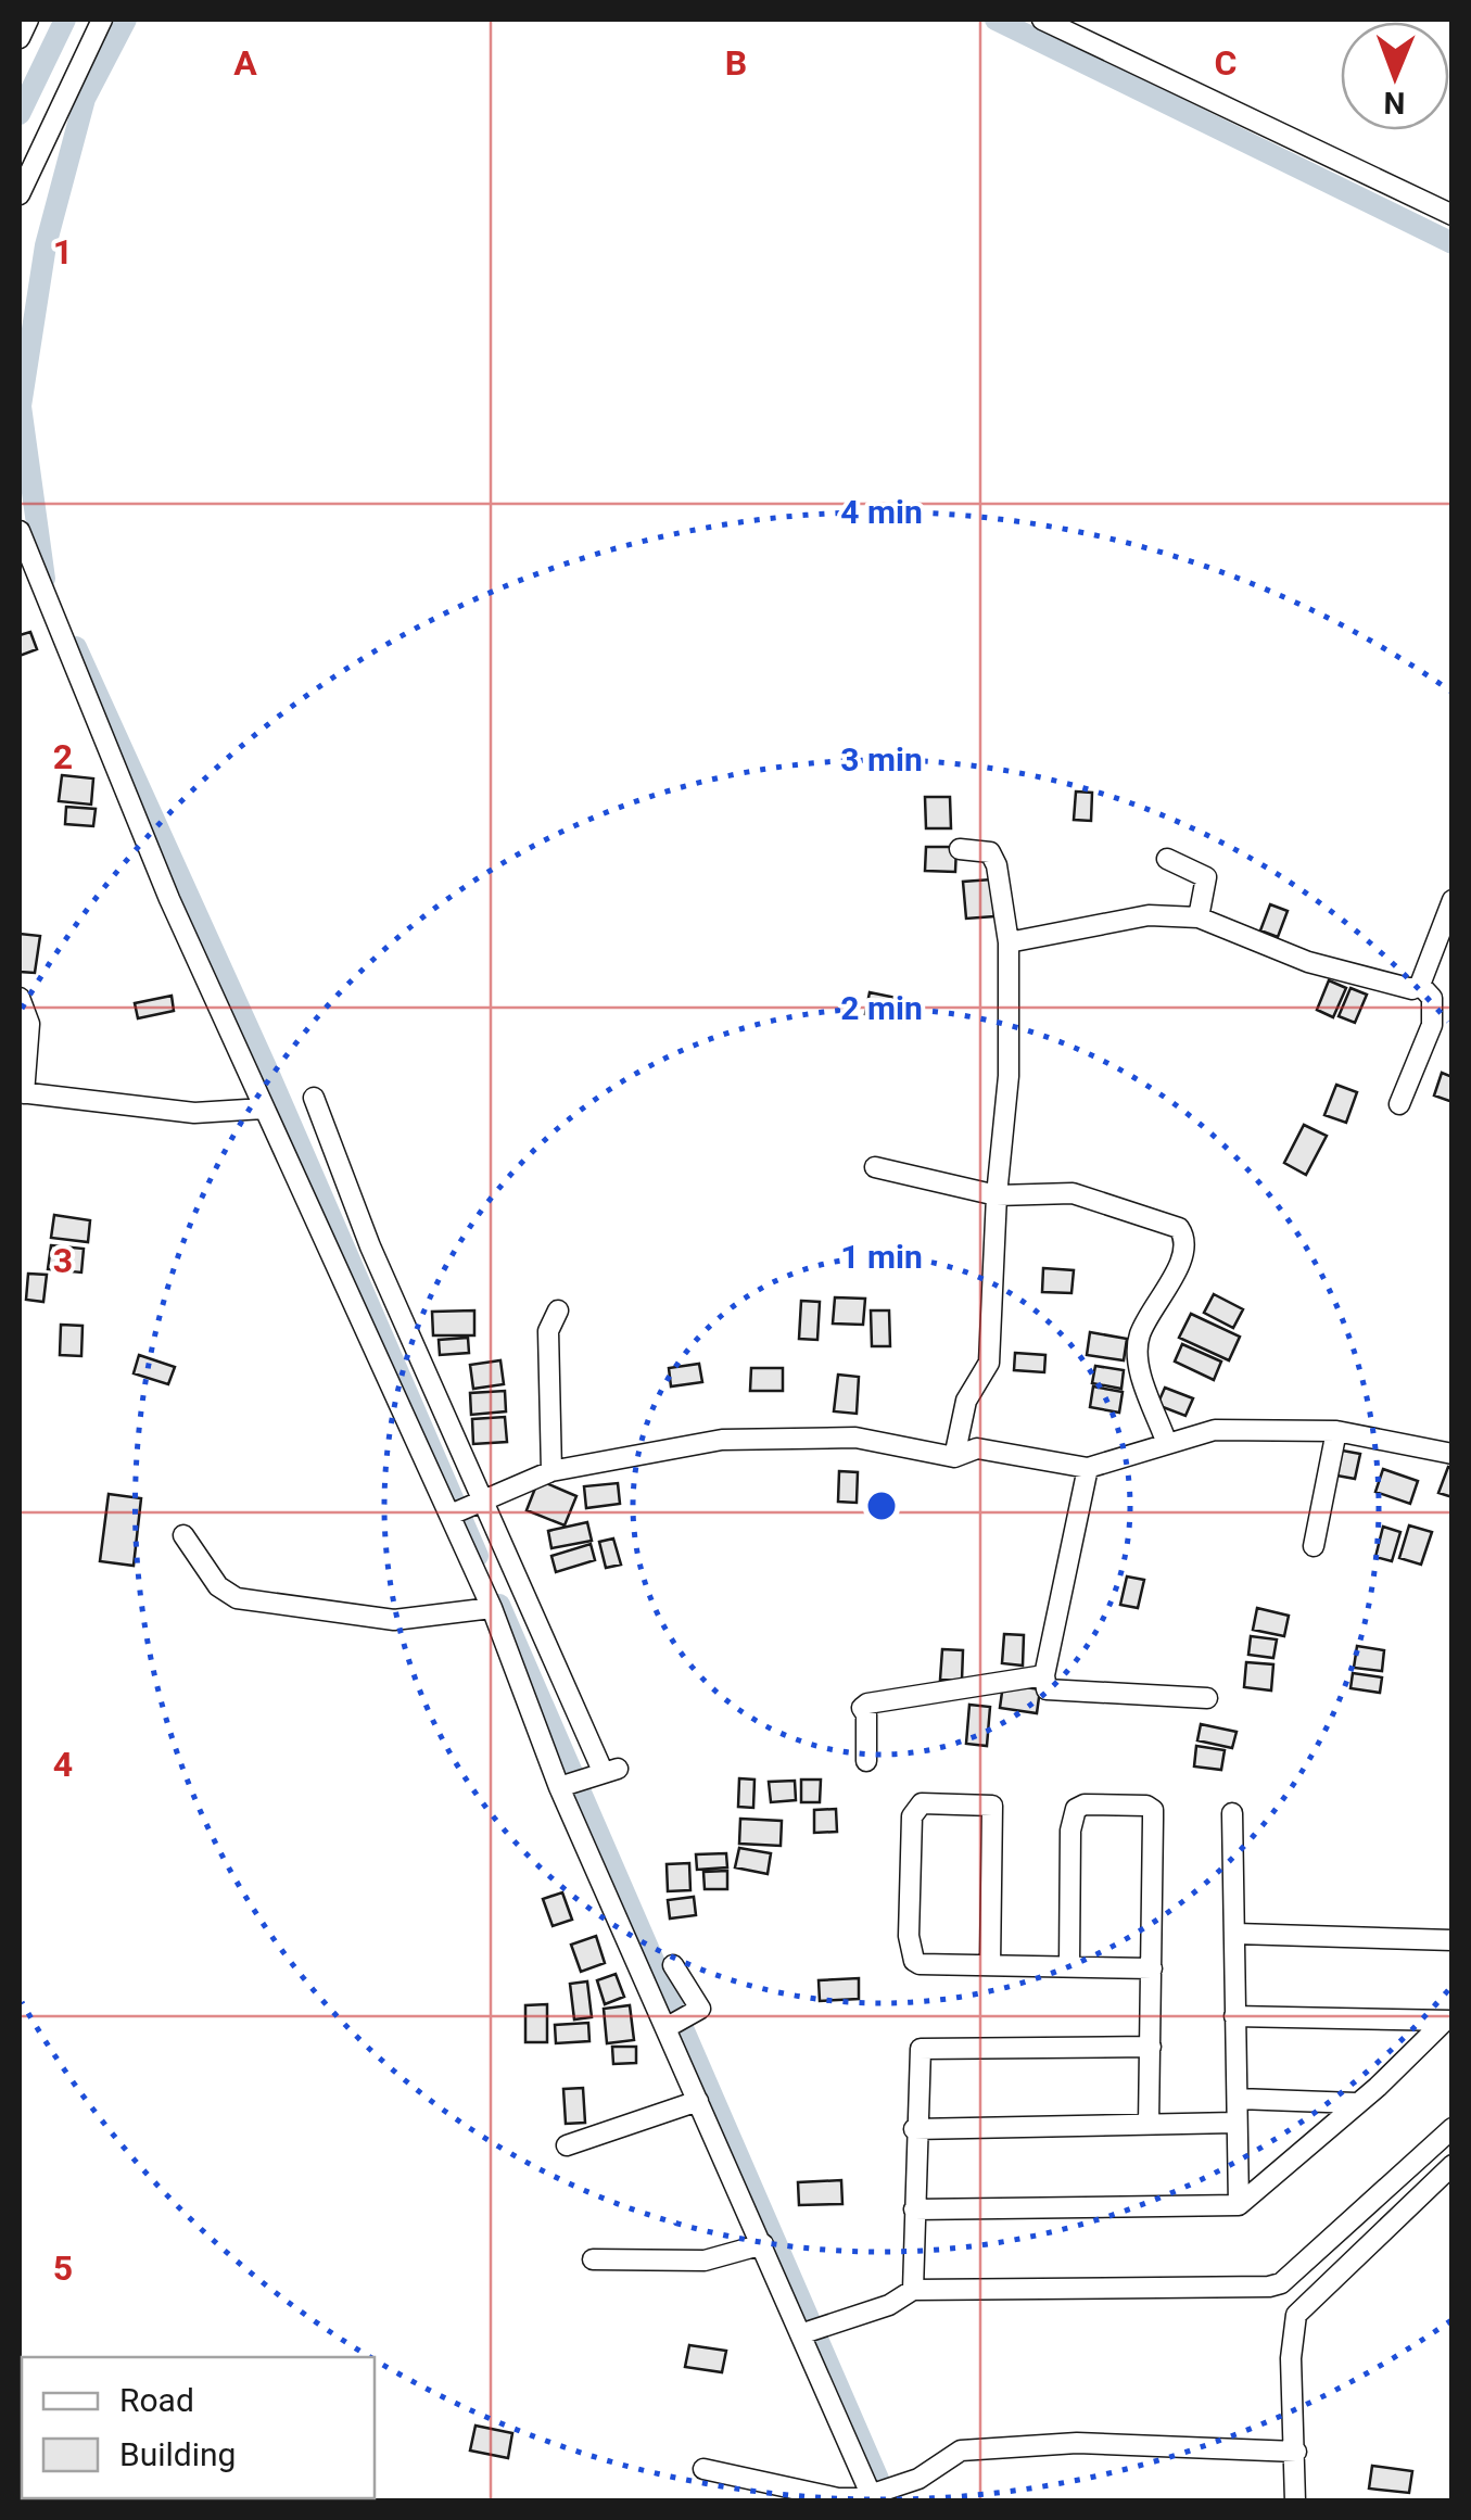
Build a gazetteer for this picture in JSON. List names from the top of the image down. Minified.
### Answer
{"legend":["Road","Building"],"north":"bottom","grid":{"columns":["A","B","C"],"rows":["1","2","3","4","5"]},"rings":["4 min","3 min","2 min","1 min"]}
